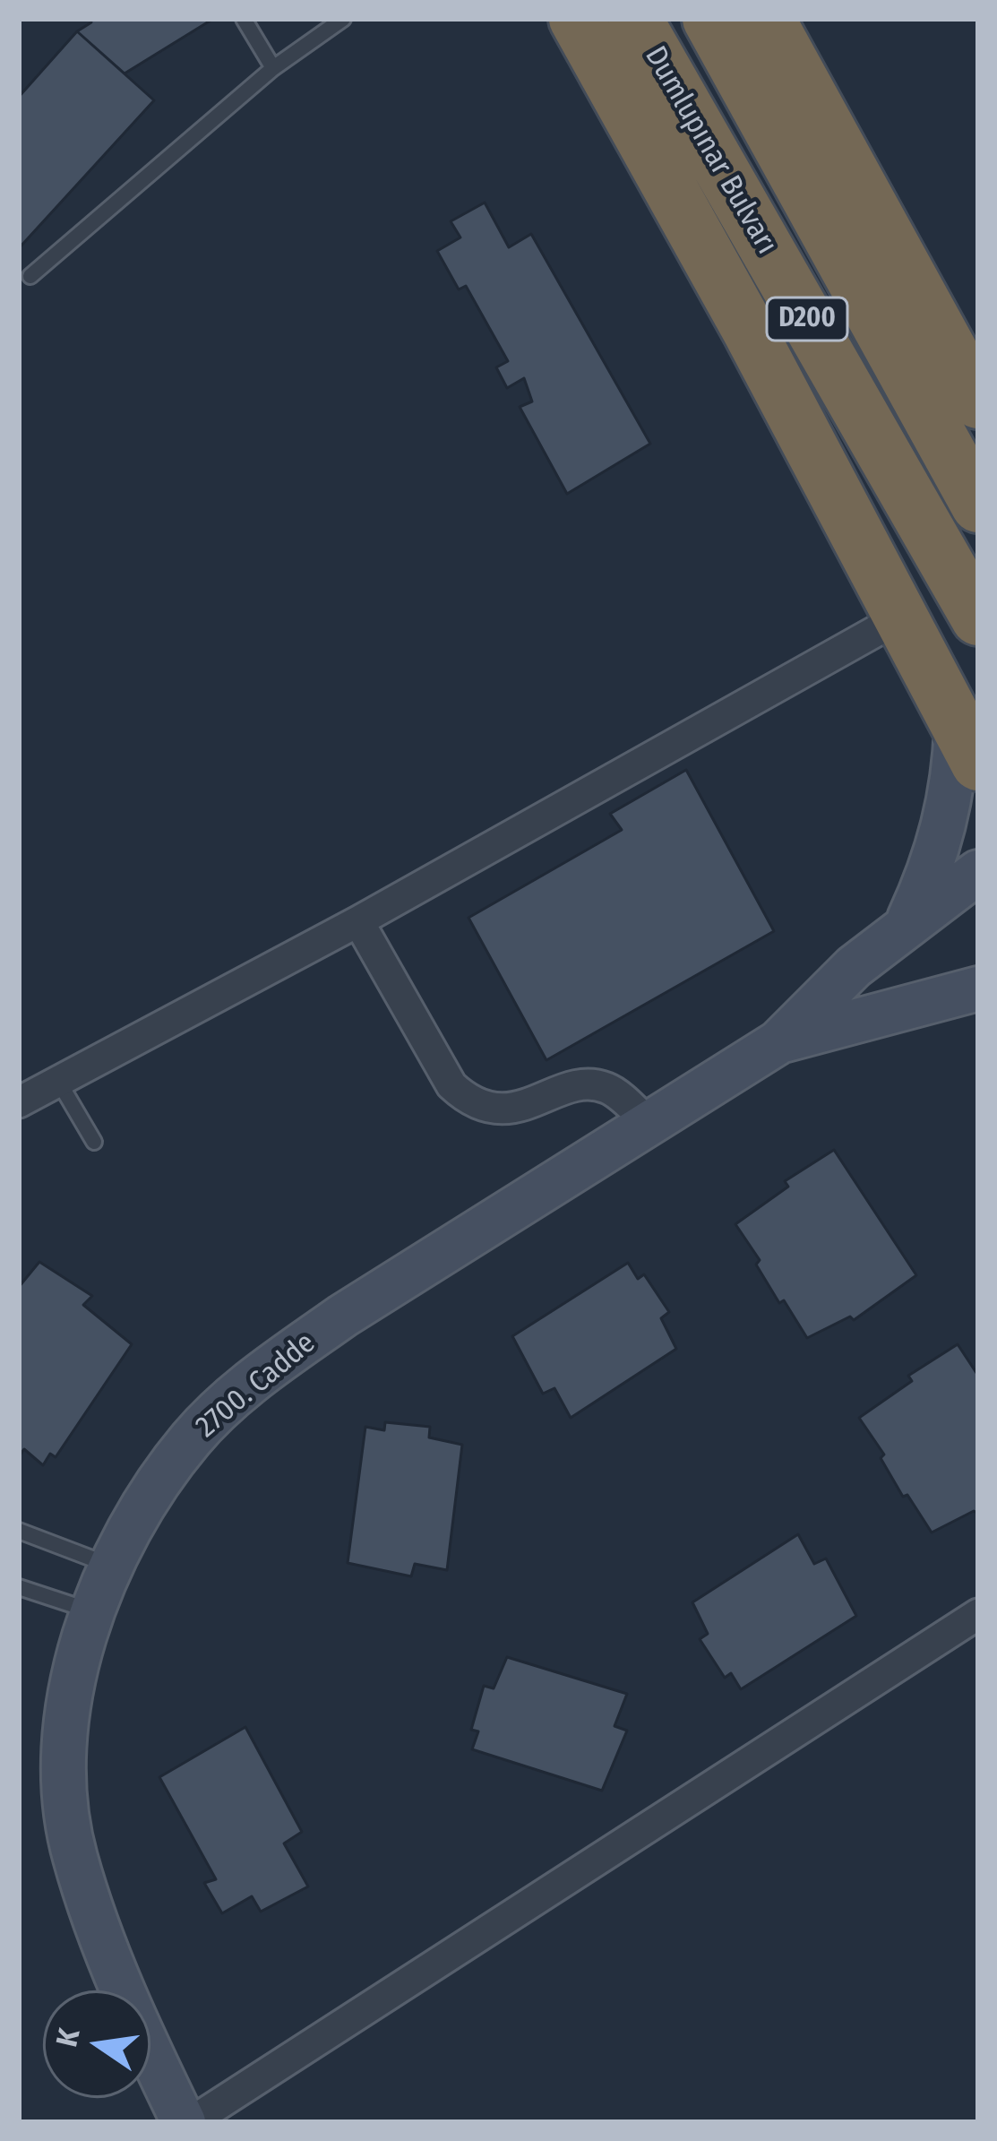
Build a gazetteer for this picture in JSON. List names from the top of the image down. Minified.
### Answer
{"streets":{"highway":["Dumlupınar Bulvarı","D200"],"street":["2700. Cadde"]},"north":"left"}
